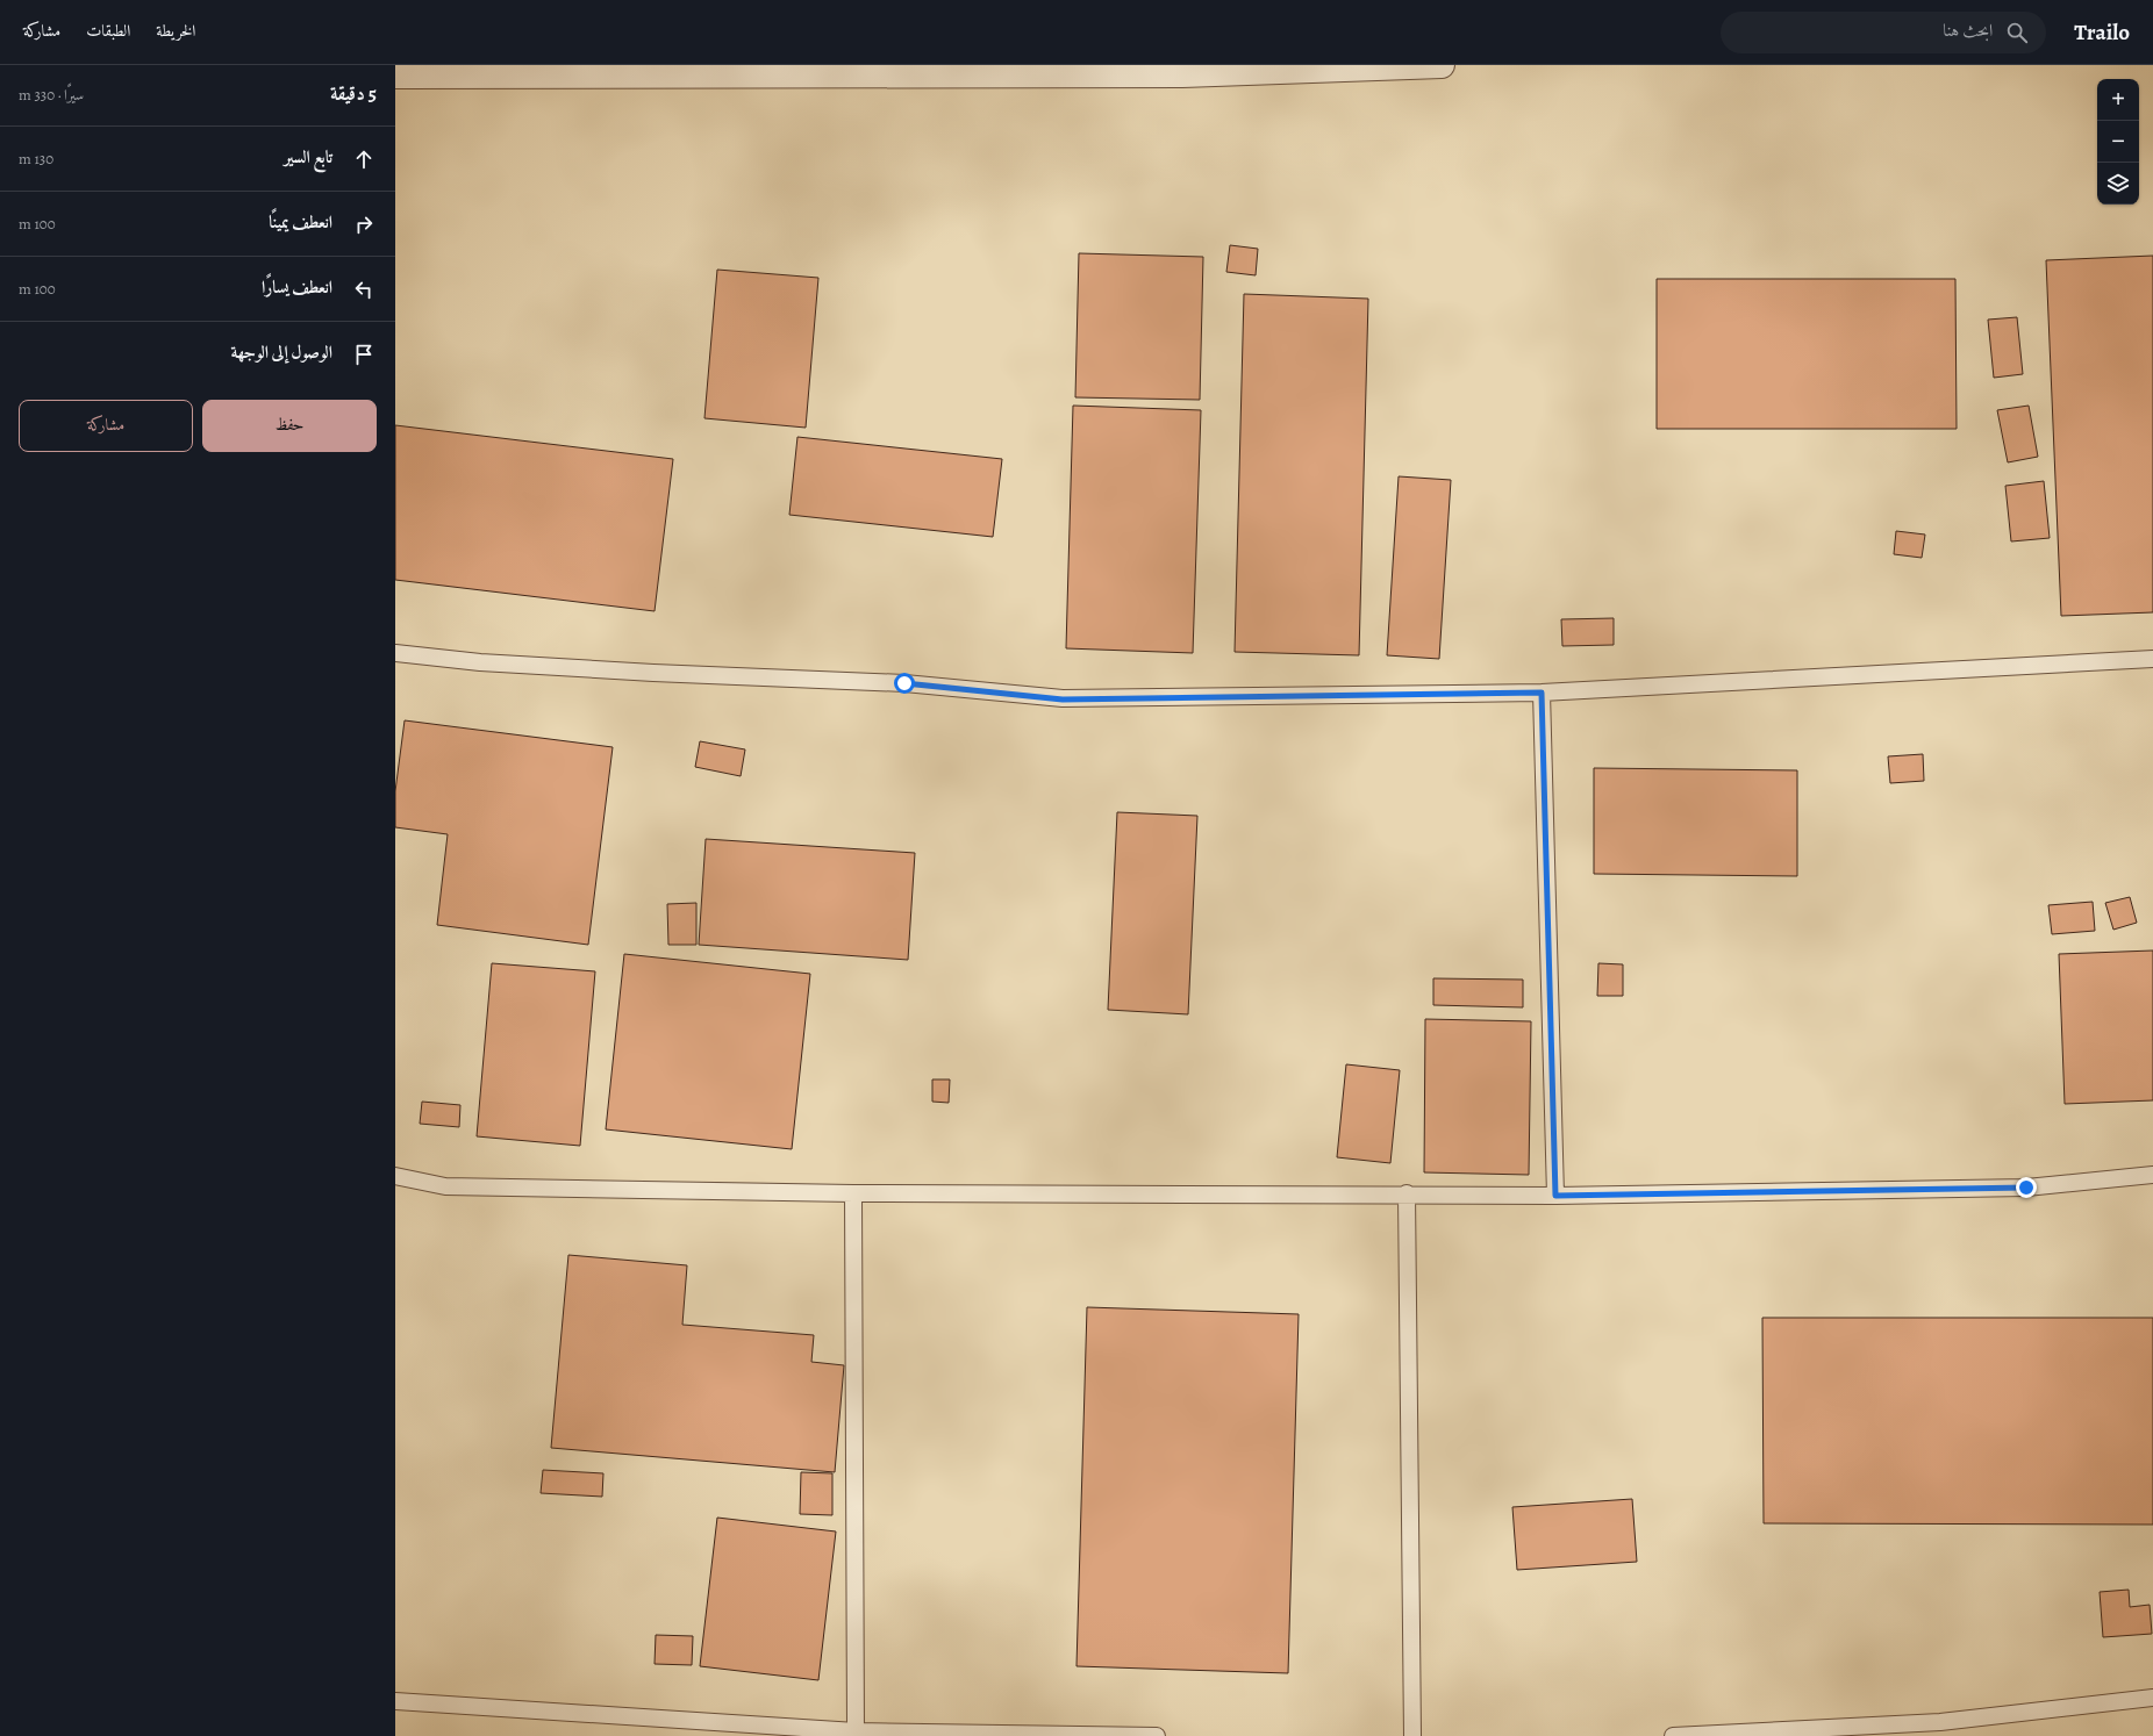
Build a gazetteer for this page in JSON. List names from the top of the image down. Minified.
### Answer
{"page":{"header":"Trailo","search":"ابحث هنا","nav":["الخريطة","الطبقات","مشاركة"],"heading":["5 دقيقة","سيرًا · 330 m"],"map_buttons":["+","−"],"list":[["تابع السير","130 m"],["انعطف يمينًا","100 m"],["انعطف يسارًا","100 m"],"الوصول إلى الوجهة"],"buttons":["حفظ","مشاركة"]}}
